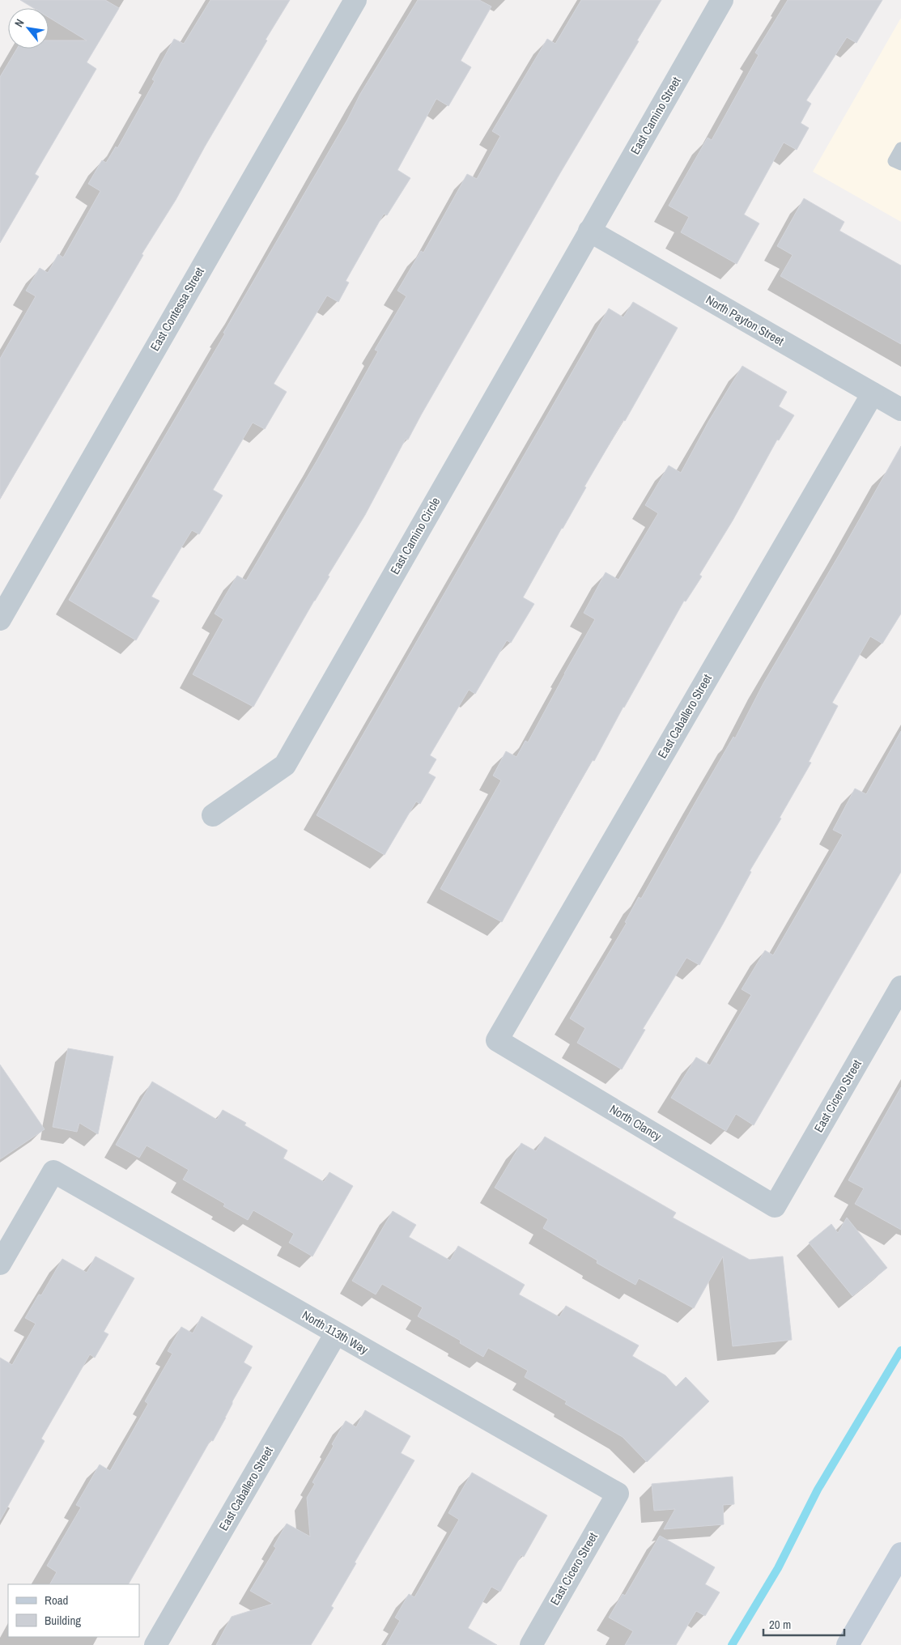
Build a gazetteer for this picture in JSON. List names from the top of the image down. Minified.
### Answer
{"streets":{"street":["East Camino Street","East Contessa Street","North Payton Street","East Camino Circle","East Caballero Street","East Cicero Street","North Clancy","North 113th Way"]},"crossings":[["East Camino Street","North Payton Street"],["East Camino Street","East Camino Circle"],["North Payton Street","East Camino Circle"],["North Payton Street","East Caballero Street"],["East Caballero Street","North Clancy"],["East Caballero Street","North 113th Way"],["East Cicero Street","North Clancy"],["East Cicero Street","North 113th Way"]],"legend":["Road","Building"],"scale_bar":"20 m","north":"top left"}
